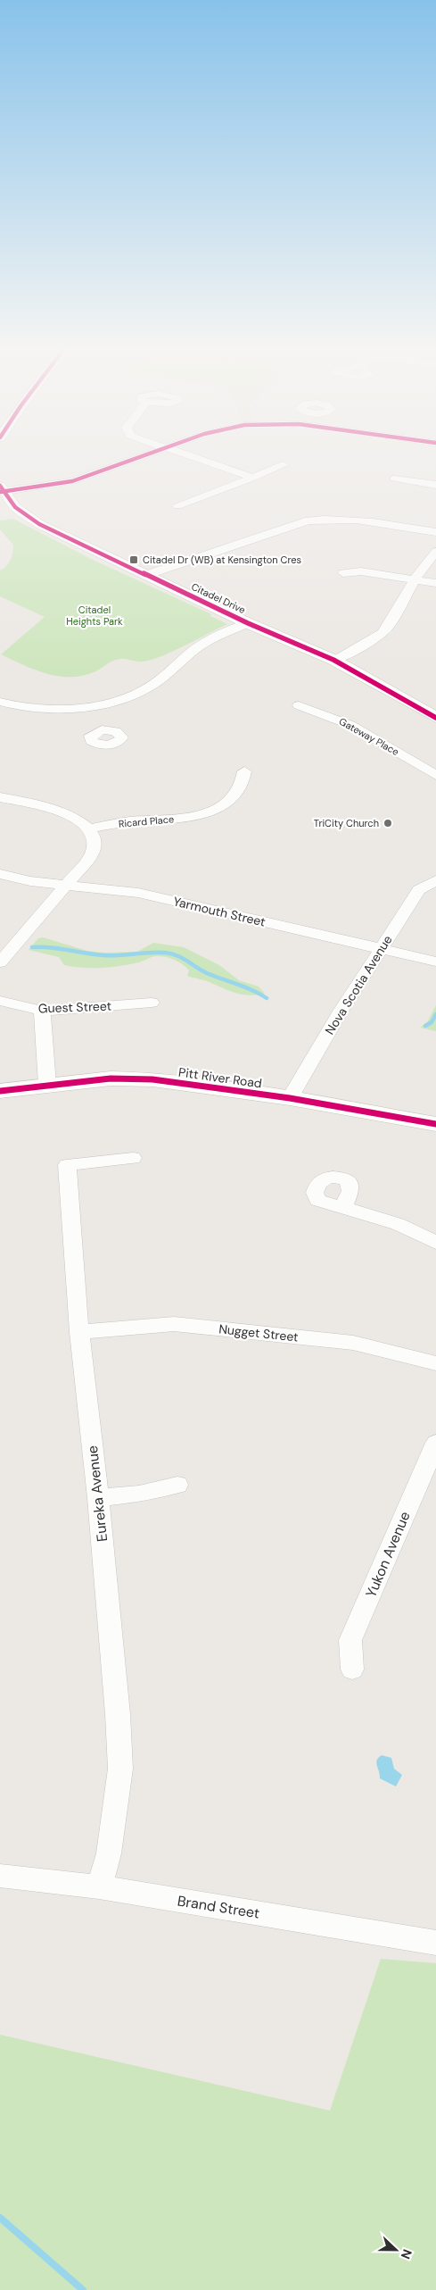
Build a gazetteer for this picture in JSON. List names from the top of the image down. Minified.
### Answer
{"streets":{"main road":["Pitt River Road"],"street":["Citadel Drive","Gateway Place","Ricard Place","Yarmouth Street","Nova Scotia Avenue","Guest Street","Nugget Street","Eureka Avenue","Yukon Avenue","Brand Street"]},"crossings":[["Yarmouth Street","Nova Scotia Avenue"],["Nova Scotia Avenue","Pitt River Road"],["Nugget Street","Eureka Avenue"],["Eureka Avenue","Brand Street"]],"parks":["Citadel Heights Park"],"places":{"transit":["Citadel Dr (WB) at Kensington Cres"],"other":["TriCity Church"]},"north":"right"}
